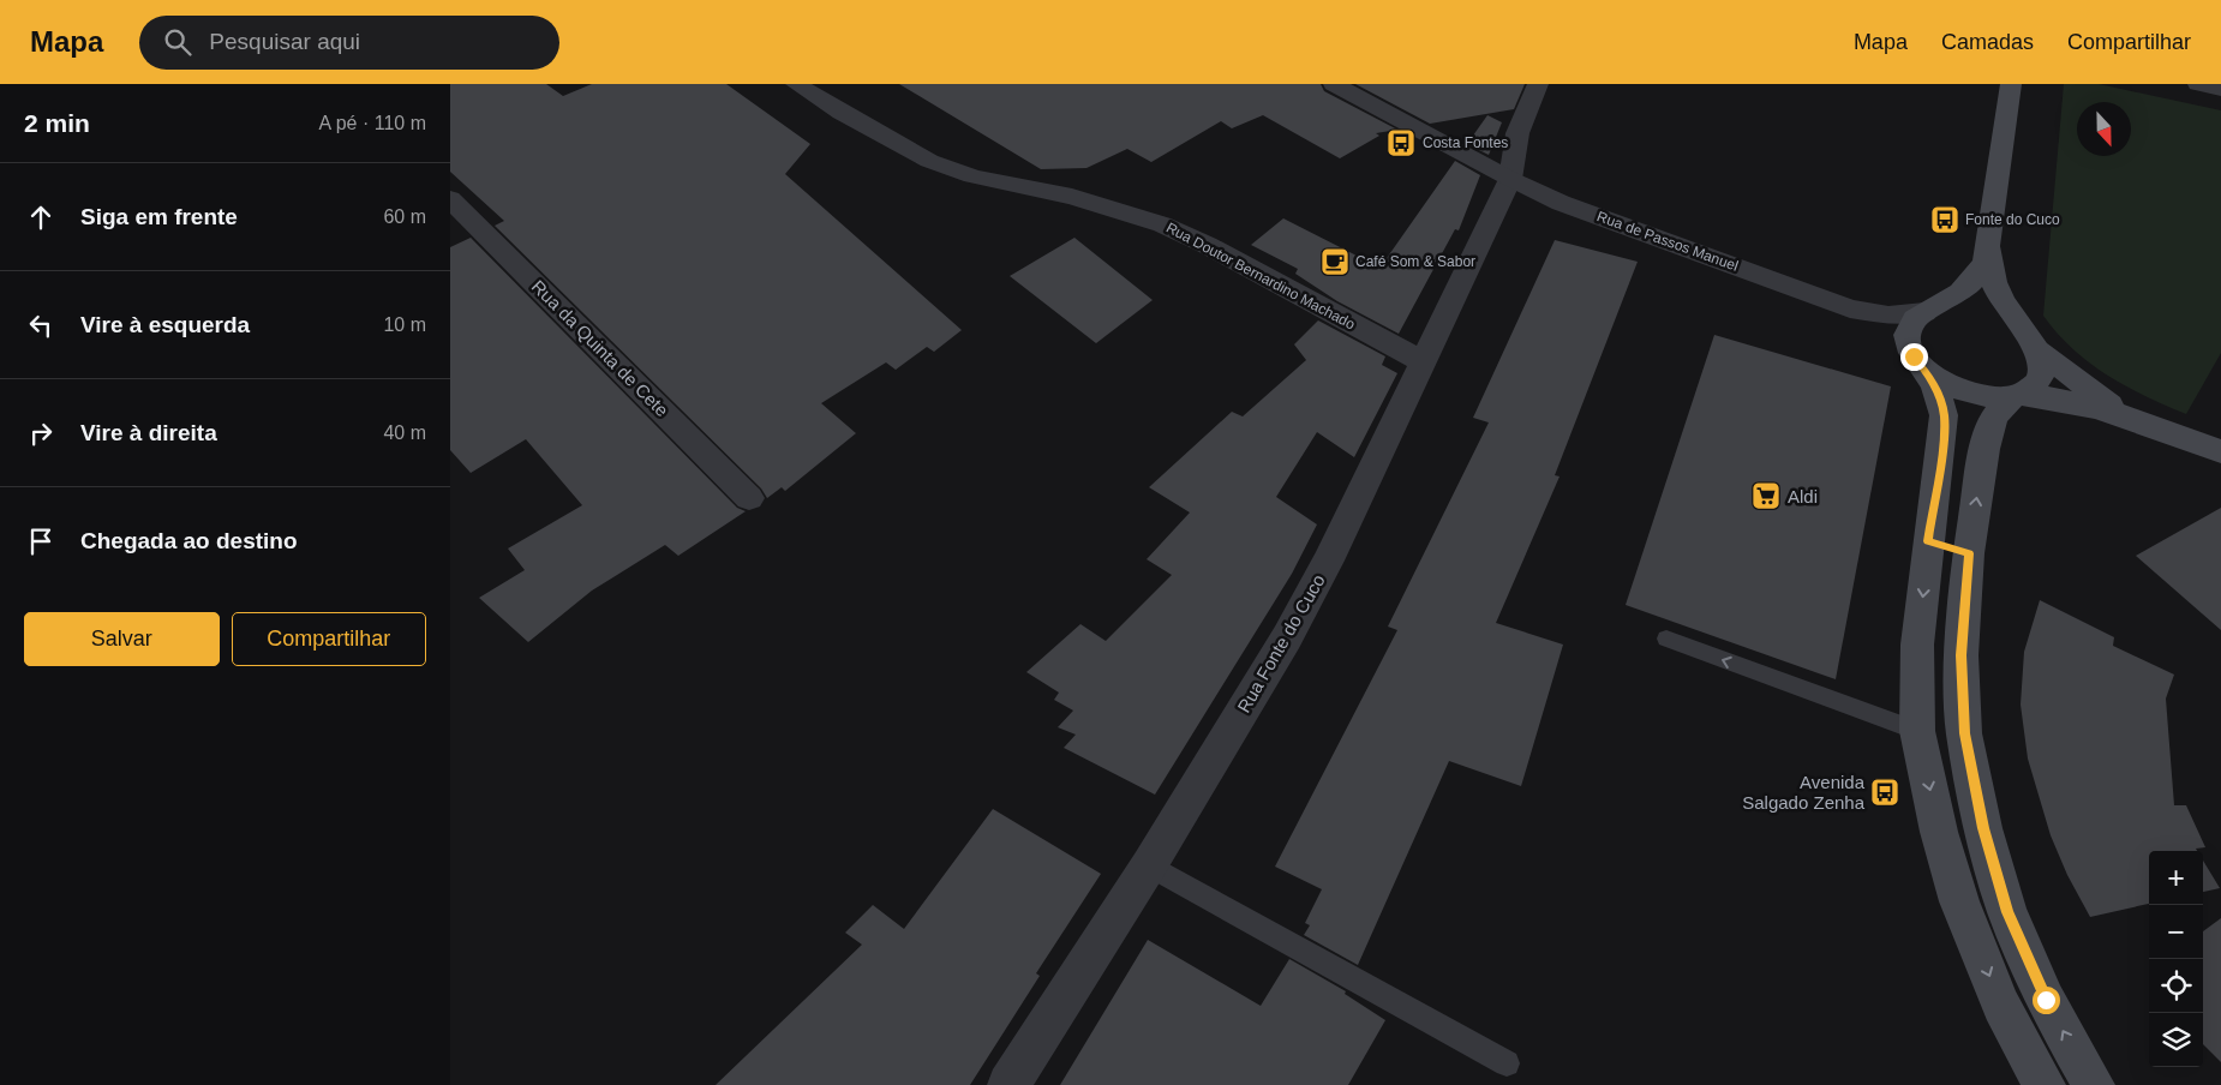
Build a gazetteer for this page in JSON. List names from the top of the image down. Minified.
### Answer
{"streets":{"street":["Rua de Passos Manuel","Rua Doutor Bernardino Machado","Rua da Quinta de Cete","Rua Fonte do Cuco"]},"crossings":[["Rua de Passos Manuel","Rua Fonte do Cuco"],["Rua Doutor Bernardino Machado","Rua Fonte do Cuco"]],"places":{"bus stop":["Costa Fontes","Fonte do Cuco","Avenida Salgado Zenha"],"cafe":["Café Som & Sabor"],"supermarket":["Aldi"]},"north":"bottom","page":{"header":"Mapa","search":"Pesquisar aqui","nav":["Mapa","Camadas","Compartilhar"],"heading":["2 min","A pé · 110 m"],"list":[["Siga em frente","60 m"],["Vire à esquerda","10 m"],["Vire à direita","40 m"],"Chegada ao destino"],"buttons":["Salvar","Compartilhar"],"map_buttons":["+","−"]}}
